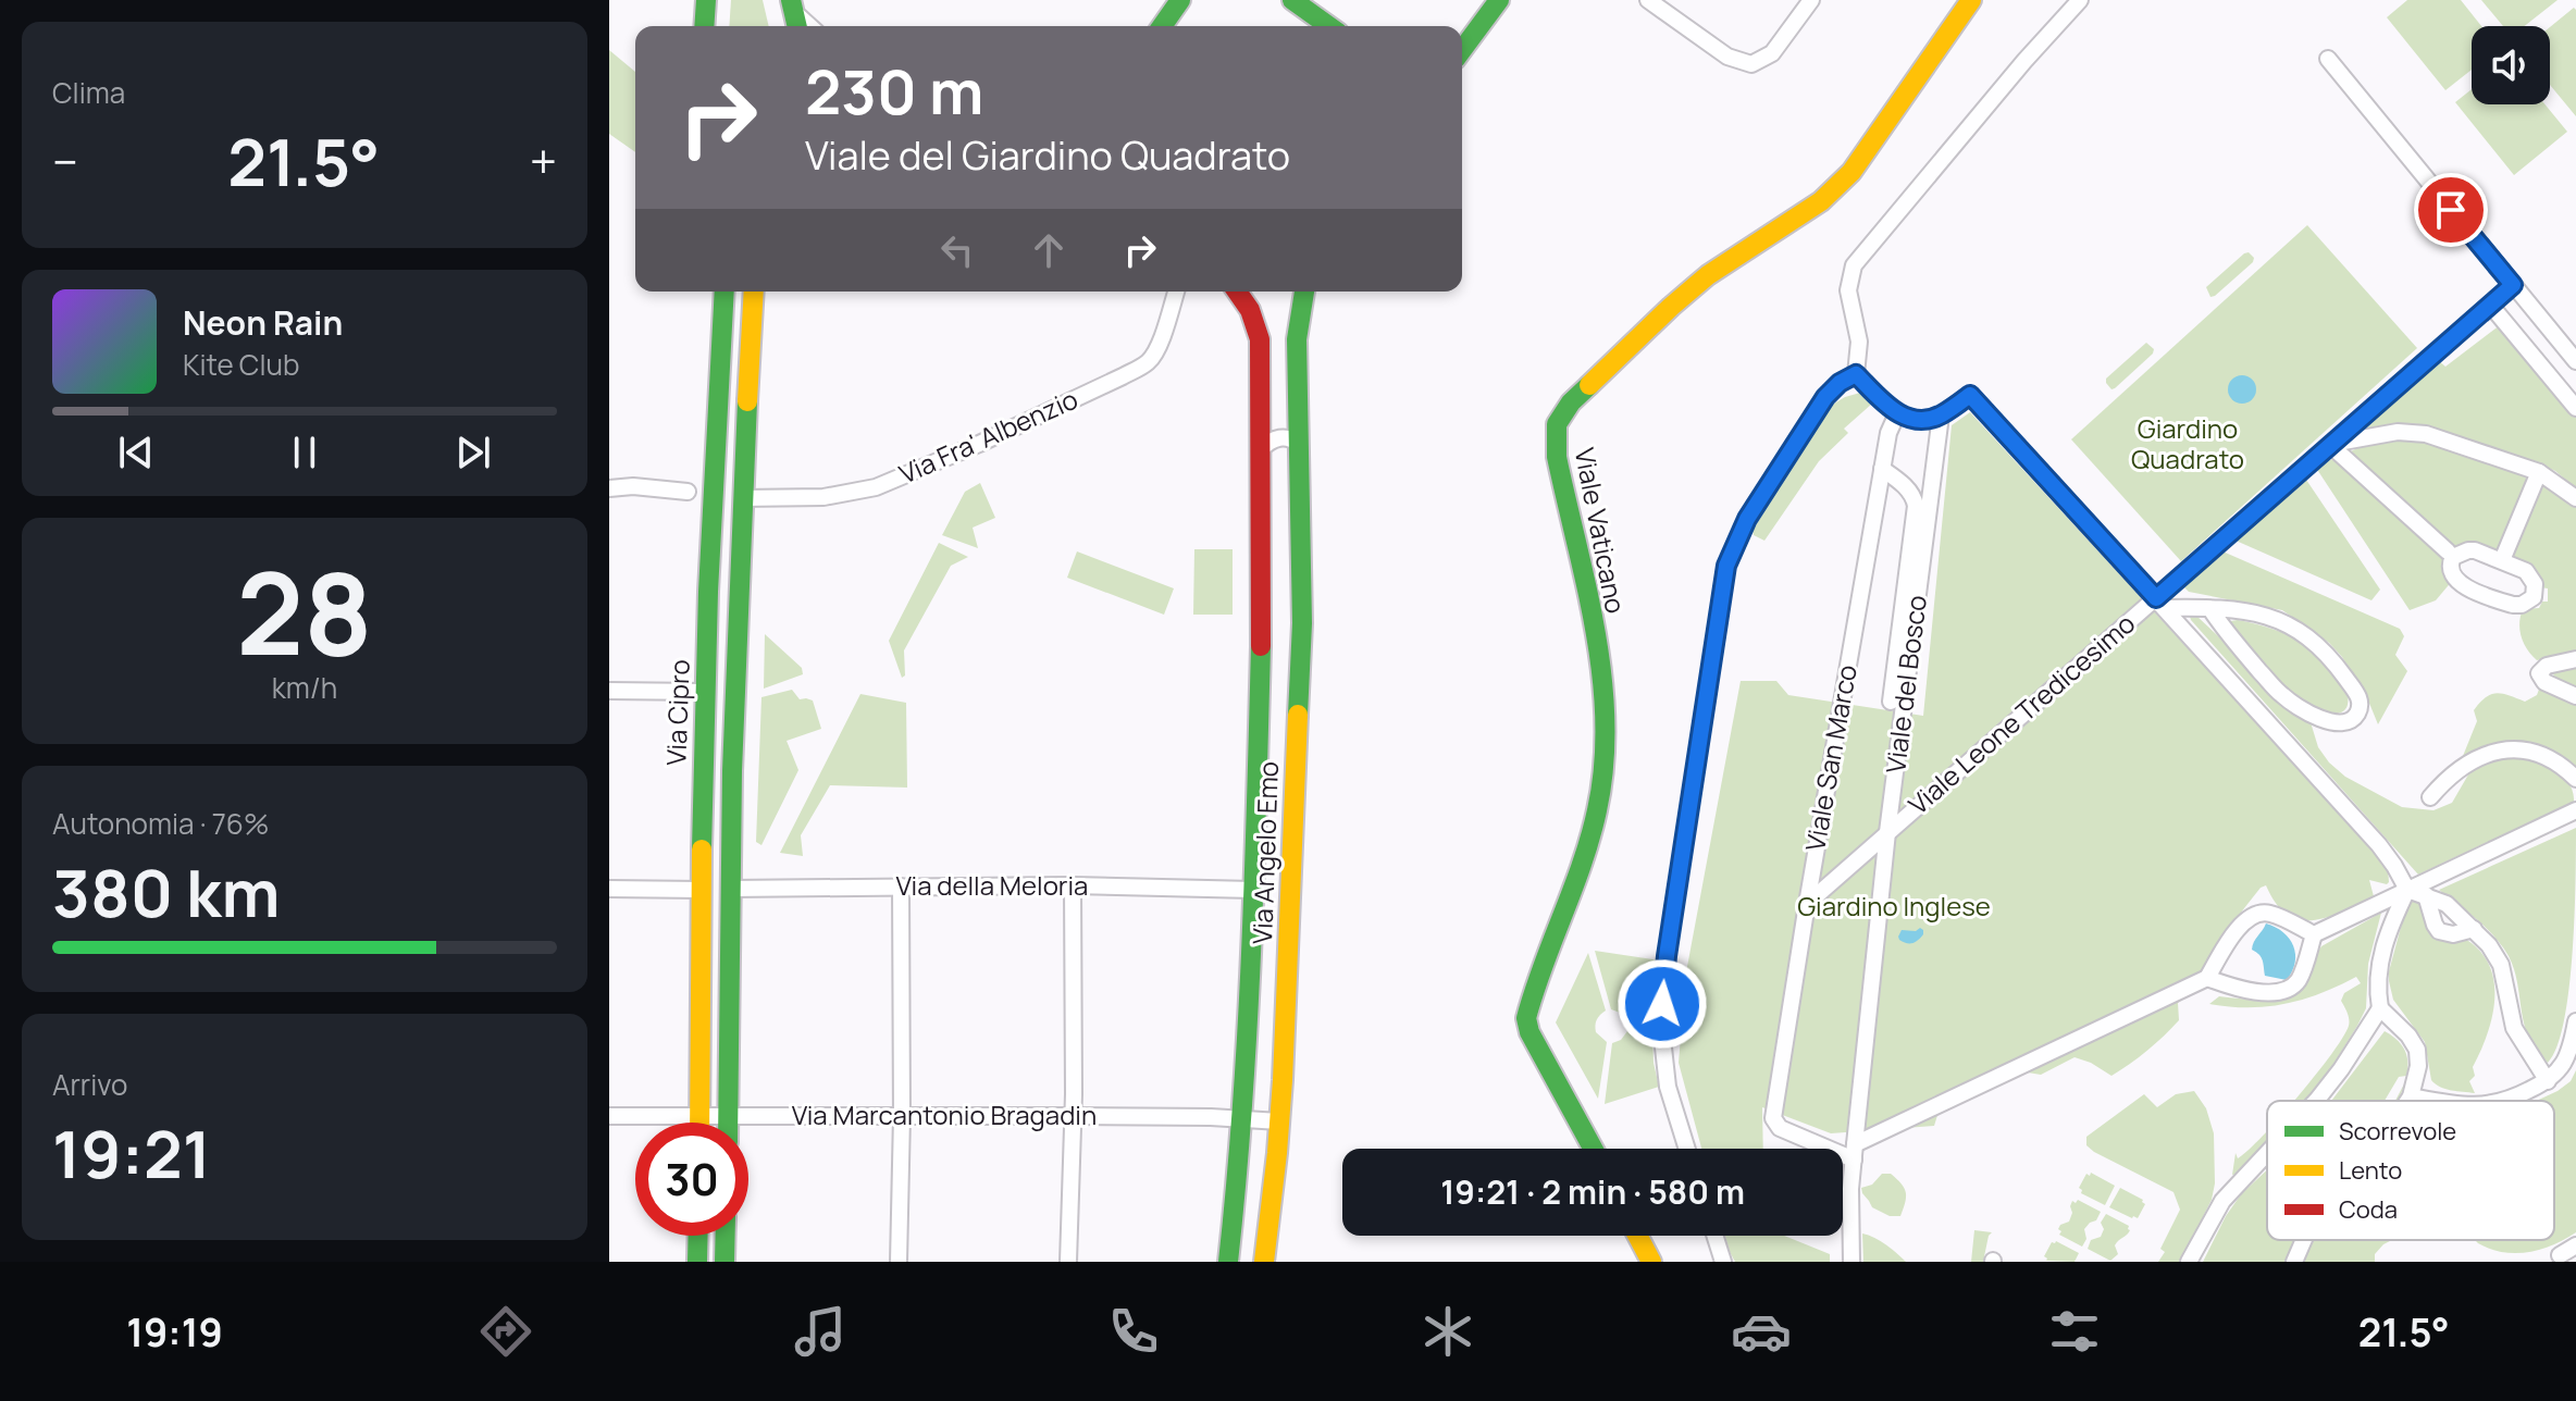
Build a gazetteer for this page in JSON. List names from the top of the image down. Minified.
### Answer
{"streets":{"main road":["Viale Vaticano","Via Cipro","Via Angelo Emo"],"street":["Via Fra' Albenzio","Viale del Bosco","Viale Leone Tredicesimo","Viale San Marco","Via della Meloria","Via Marcantonio Bragadin"]},"crossings":[["Via Fra' Albenzio","Via Cipro"],["Viale del Bosco","Viale Leone Tredicesimo"],["Viale del Bosco","Viale San Marco"],["Via Cipro","Via della Meloria"],["Via Cipro","Via Marcantonio Bragadin"],["Viale Leone Tredicesimo","Viale San Marco"],["Via Angelo Emo","Via della Meloria"],["Via Angelo Emo","Via Marcantonio Bragadin"]],"parks":["Giardino Quadrato","Giardino Inglese"],"legend":["Scorrevole","Lento","Coda"],"page":{"tile":["Clima",["28","km/h"],["Autonomia · 76%","380 km"],["Arrivo","19:21"]],"turn":["230 m","Viale del Giardino Quadrato"],"heat":["−","21.5°","+"],"song":["Neon Rain","Kite Club"],"limit":"30","trip":"19:21 · 2 min · 580 m","tabs":["19:19","21.5°"]}}
